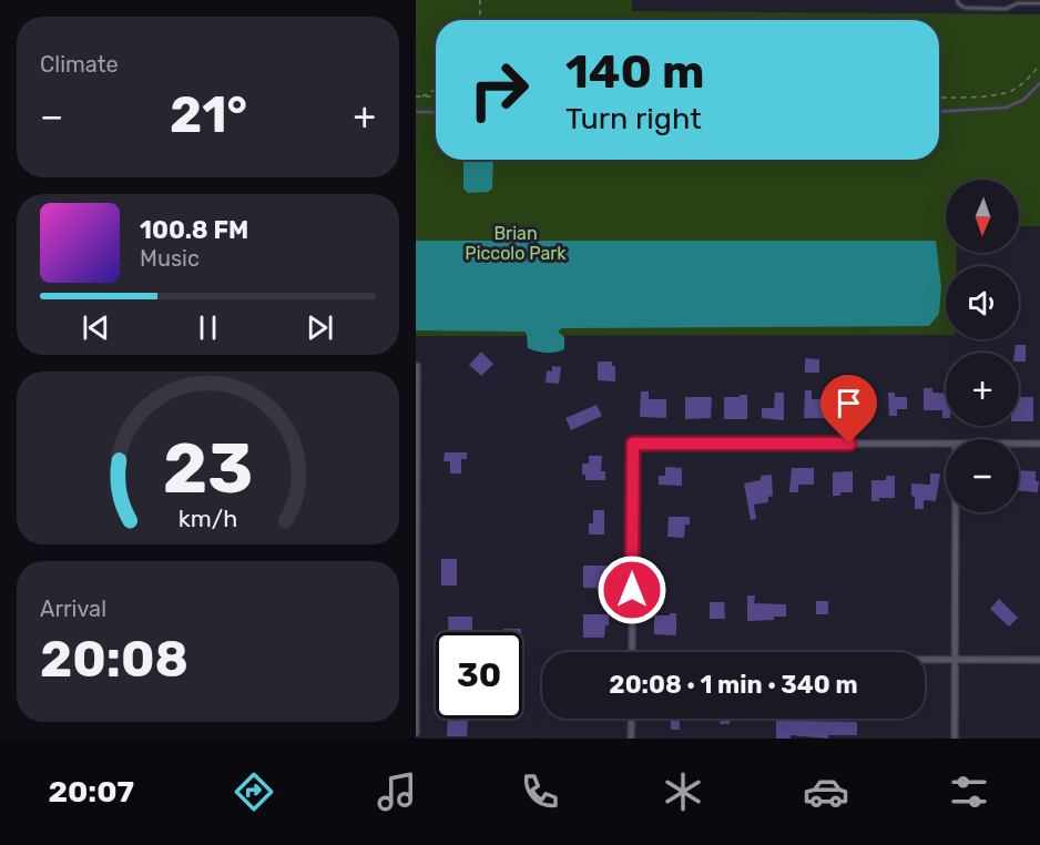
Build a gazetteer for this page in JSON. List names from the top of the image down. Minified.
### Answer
{"parks":["Brian Piccolo Park"],"north":"bottom","page":{"tile":["Climate",["Arrival","20:08"]],"turn":["140 m","Turn right"],"heat":["−","21°","+"],"map_buttons":["+","−"],"song":["100.8 FM","Music"],"limit":"30","trip":"20:08 · 1 min · 340 m","tabs":"20:07","gauge":["23","km/h"]}}
